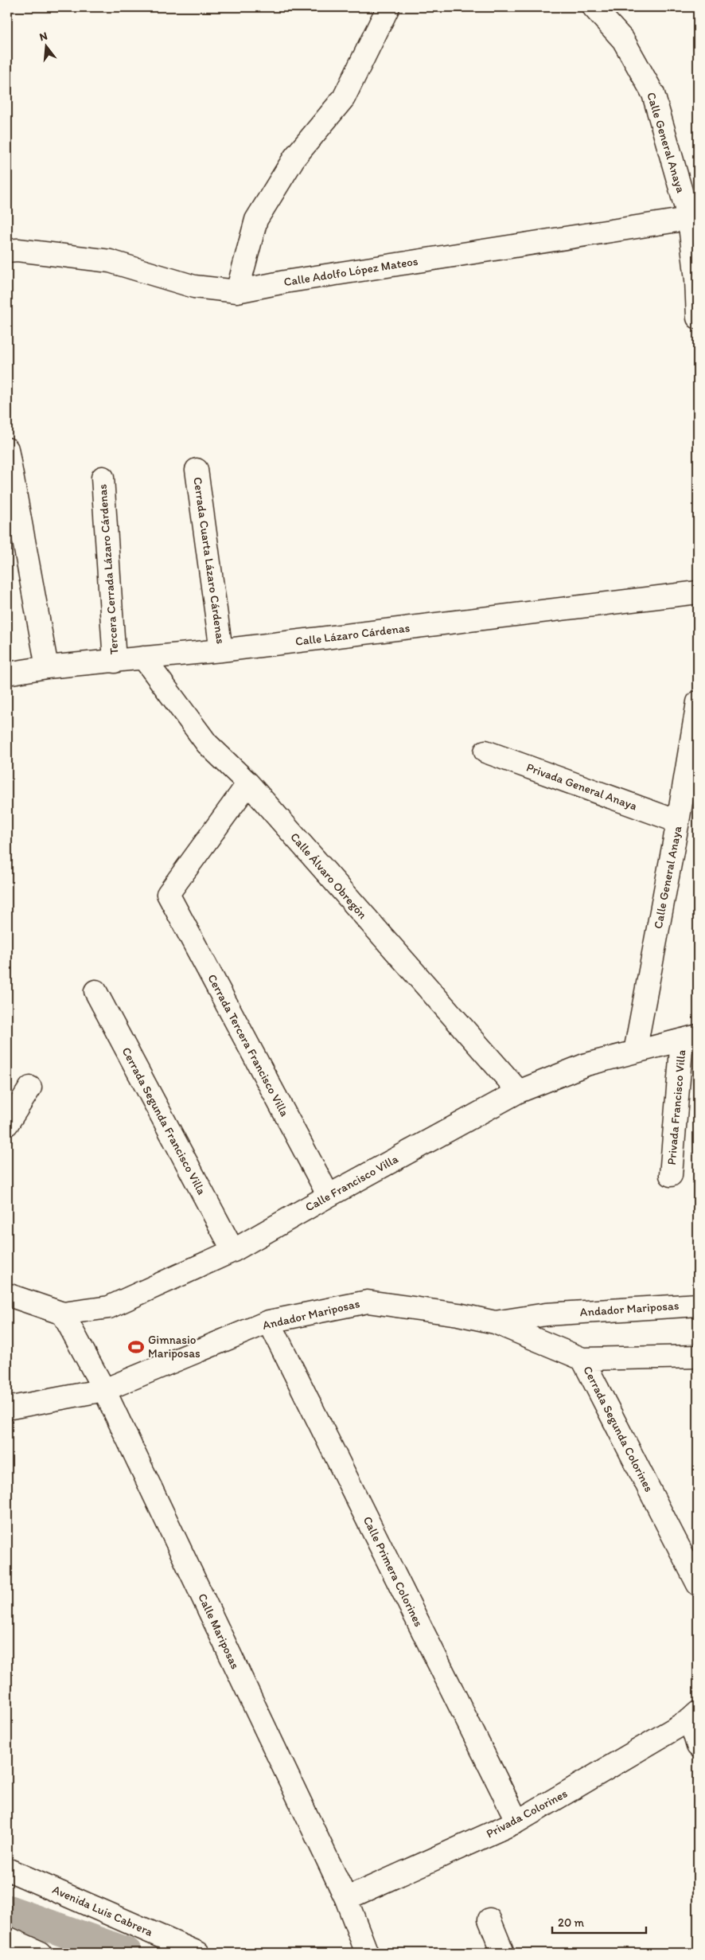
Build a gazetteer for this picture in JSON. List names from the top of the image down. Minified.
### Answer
{"streets":{"street":["Calle General Anaya","Calle Adolfo López Mateos","Cerrada Cuarta Lázaro Cárdenas","Tercera Cerrada Lázaro Cárdenas","Calle Lázaro Cárdenas","Privada General Anaya","Calle Álvaro Obregón","Cerrada Tercera Francisco Villa","Privada Francisco Villa","Cerrada Segunda Francisco Villa","Calle Francisco Villa","Andador Mariposas","Cerrada Segunda Colorines","Calle Primera Colorines","Calle Mariposas","Privada Colorines","Avenida Luis Cabrera"]},"crossings":[["Calle General Anaya","Calle Adolfo López Mateos"],["Calle General Anaya","Privada General Anaya"],["Calle General Anaya","Calle Francisco Villa"],["Cerrada Cuarta Lázaro Cárdenas","Calle Lázaro Cárdenas"],["Tercera Cerrada Lázaro Cárdenas","Calle Lázaro Cárdenas"],["Calle Lázaro Cárdenas","Calle Álvaro Obregón"],["Calle Álvaro Obregón","Cerrada Tercera Francisco Villa"],["Calle Álvaro Obregón","Calle Francisco Villa"],["Cerrada Tercera Francisco Villa","Calle Francisco Villa"],["Privada Francisco Villa","Calle Francisco Villa"],["Cerrada Segunda Francisco Villa","Calle Francisco Villa"],["Calle Francisco Villa","Calle Mariposas"],["Andador Mariposas","Cerrada Segunda Colorines"],["Andador Mariposas","Calle Primera Colorines"],["Andador Mariposas","Calle Mariposas"],["Calle Primera Colorines","Privada Colorines"],["Calle Mariposas","Privada Colorines"]],"places":{"sports":["Gimnasio Mariposas"]},"scale_bar":"20 m","north":"top"}
